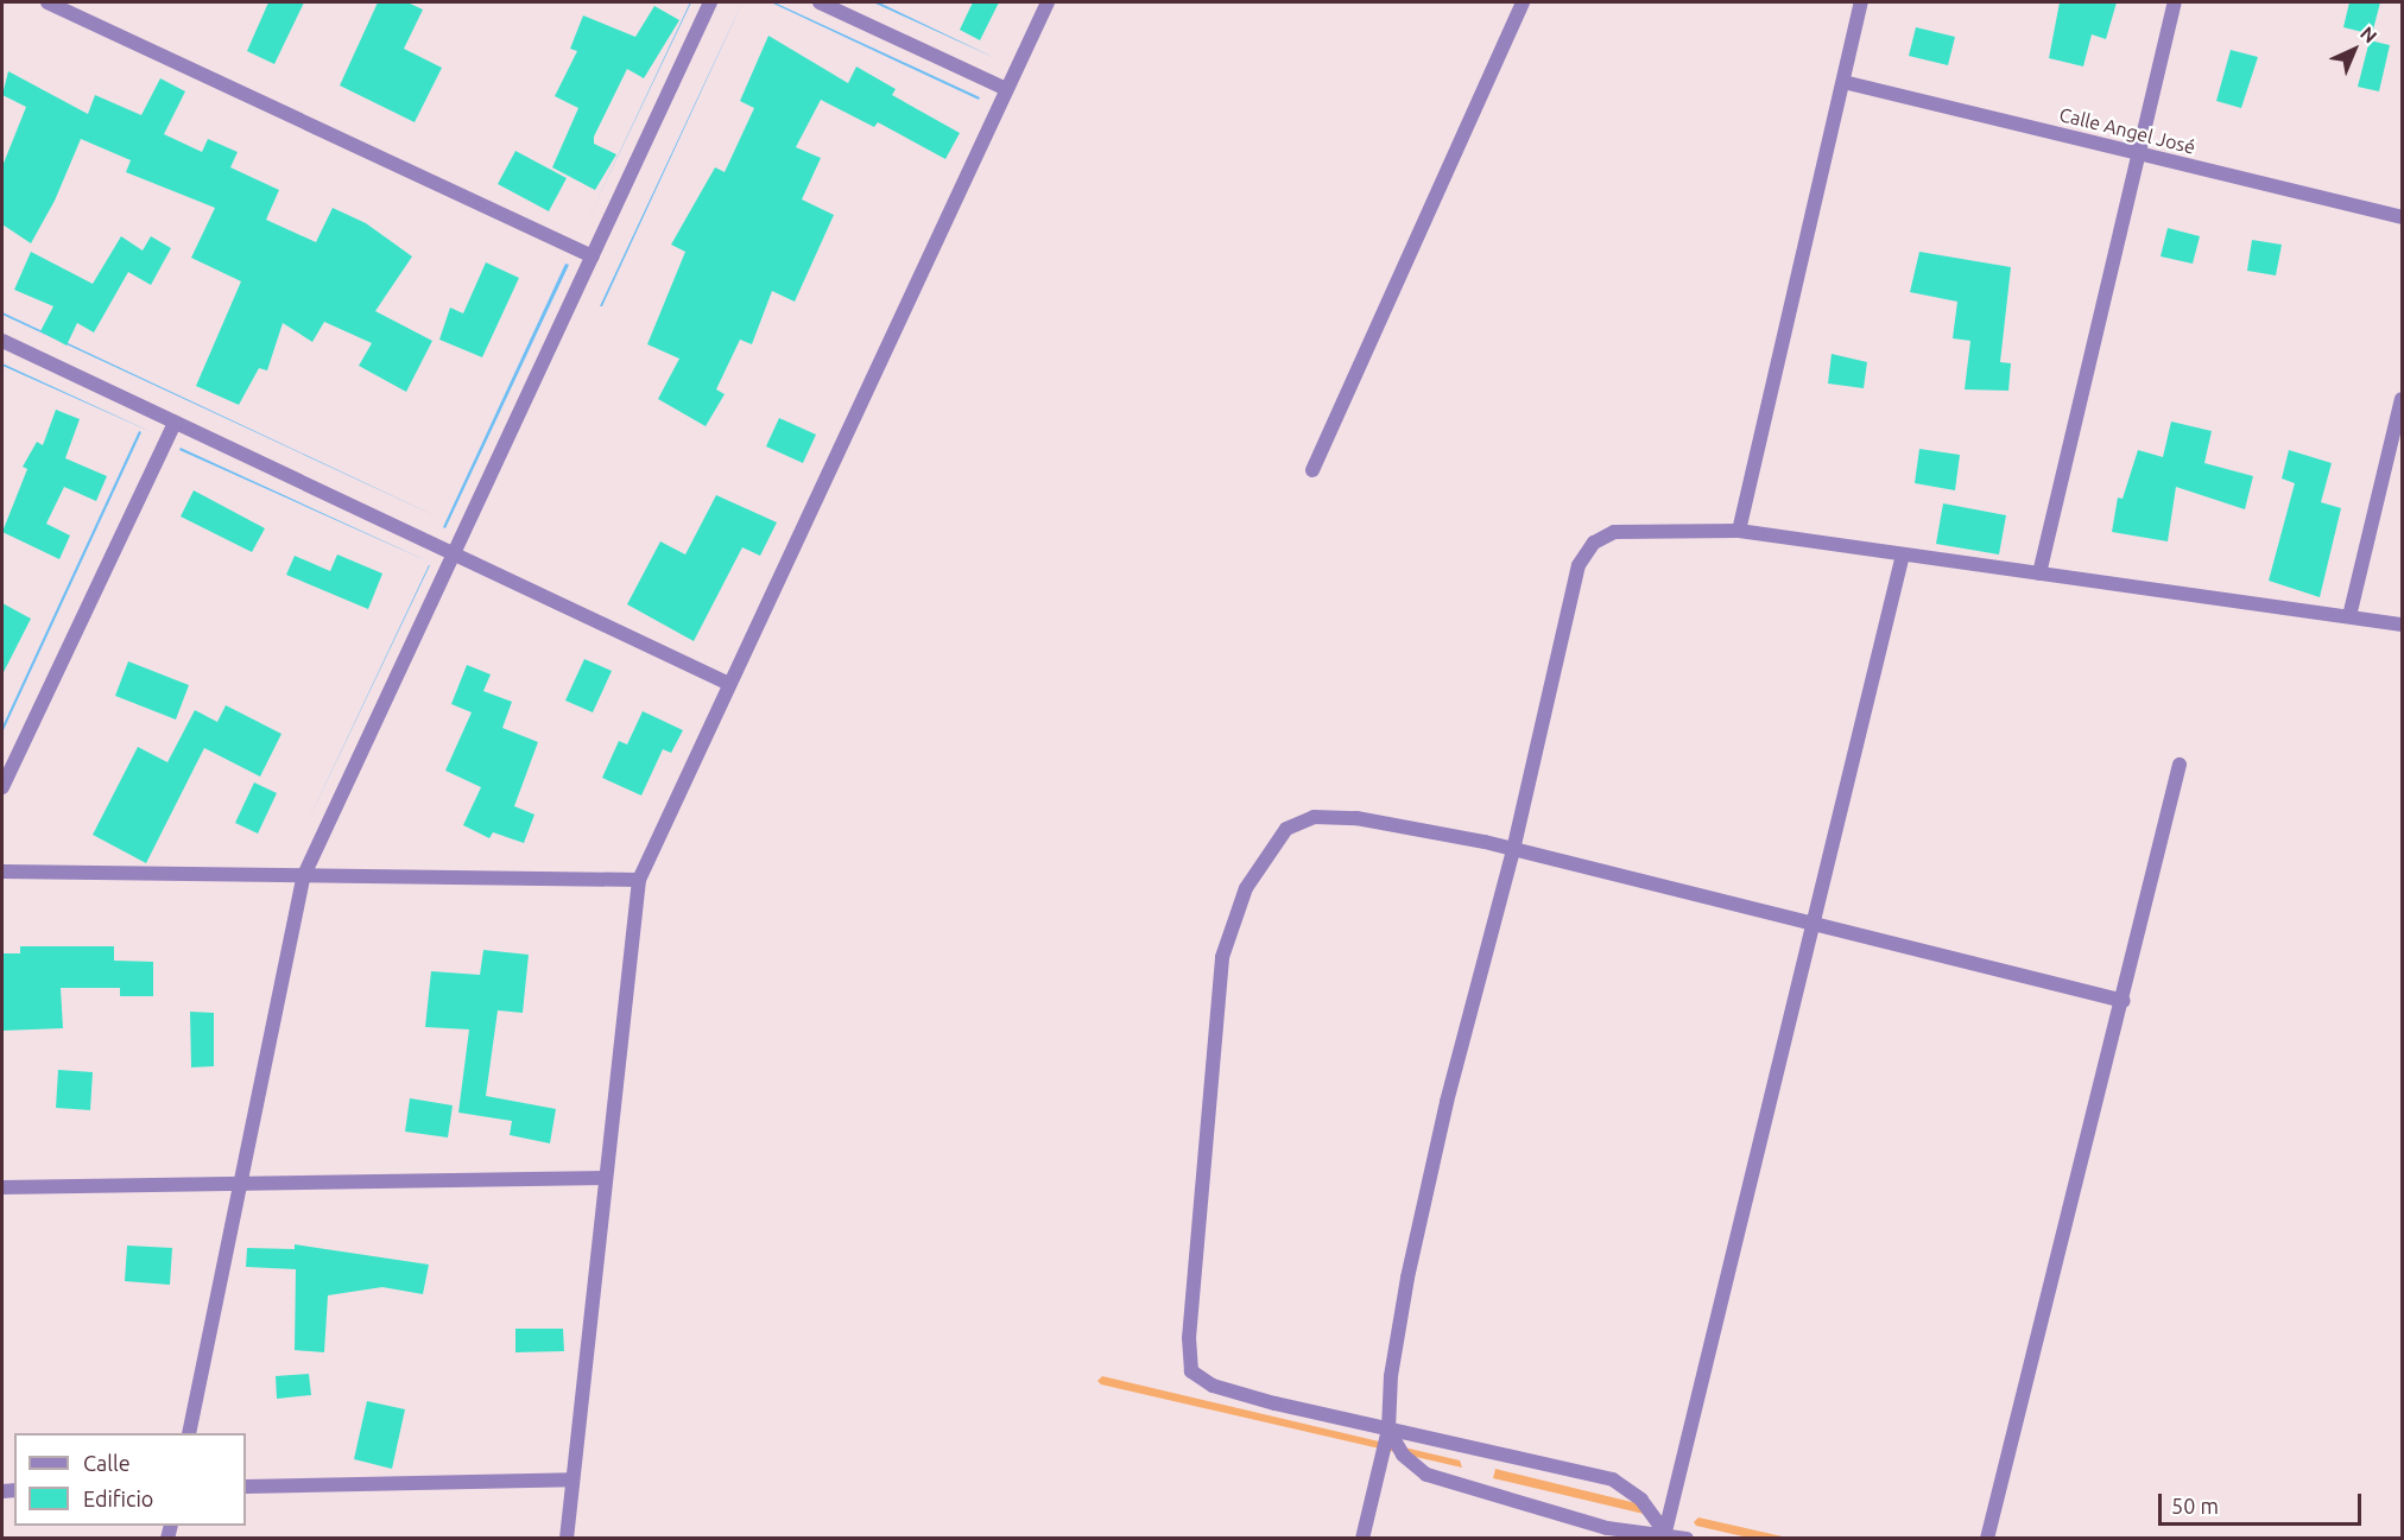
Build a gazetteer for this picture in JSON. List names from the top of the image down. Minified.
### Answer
{"streets":{"street":["Calle Angel José"]},"legend":["Calle","Edificio"],"scale_bar":"50 m","north":"top right"}
